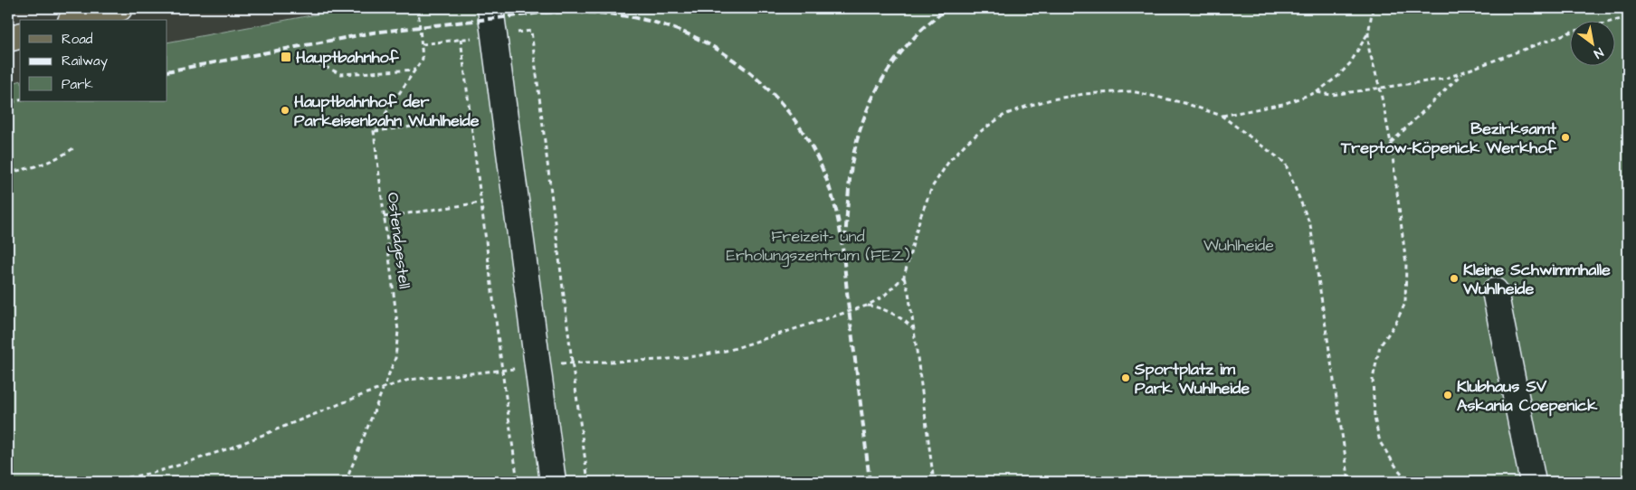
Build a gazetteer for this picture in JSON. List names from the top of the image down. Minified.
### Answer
{"streets":{"path":["Ostendgestell"]},"parks":["Freizeit- und Erholungszentrum (FEZ)","Wuhlheide"],"places":{"transit":["Hauptbahnhof"],"other":["Hauptbahnhof der Parkeisenbahn Wuhlheide","Bezirksamt Treptow-Köpenick Werkhof","Kleine Schwimmhalle Wuhlheide","Sportplatz im Park Wuhlheide","Klubhaus SV Askania Coepenick"]},"legend":["Road","Railway","Park"],"north":"bottom right"}
